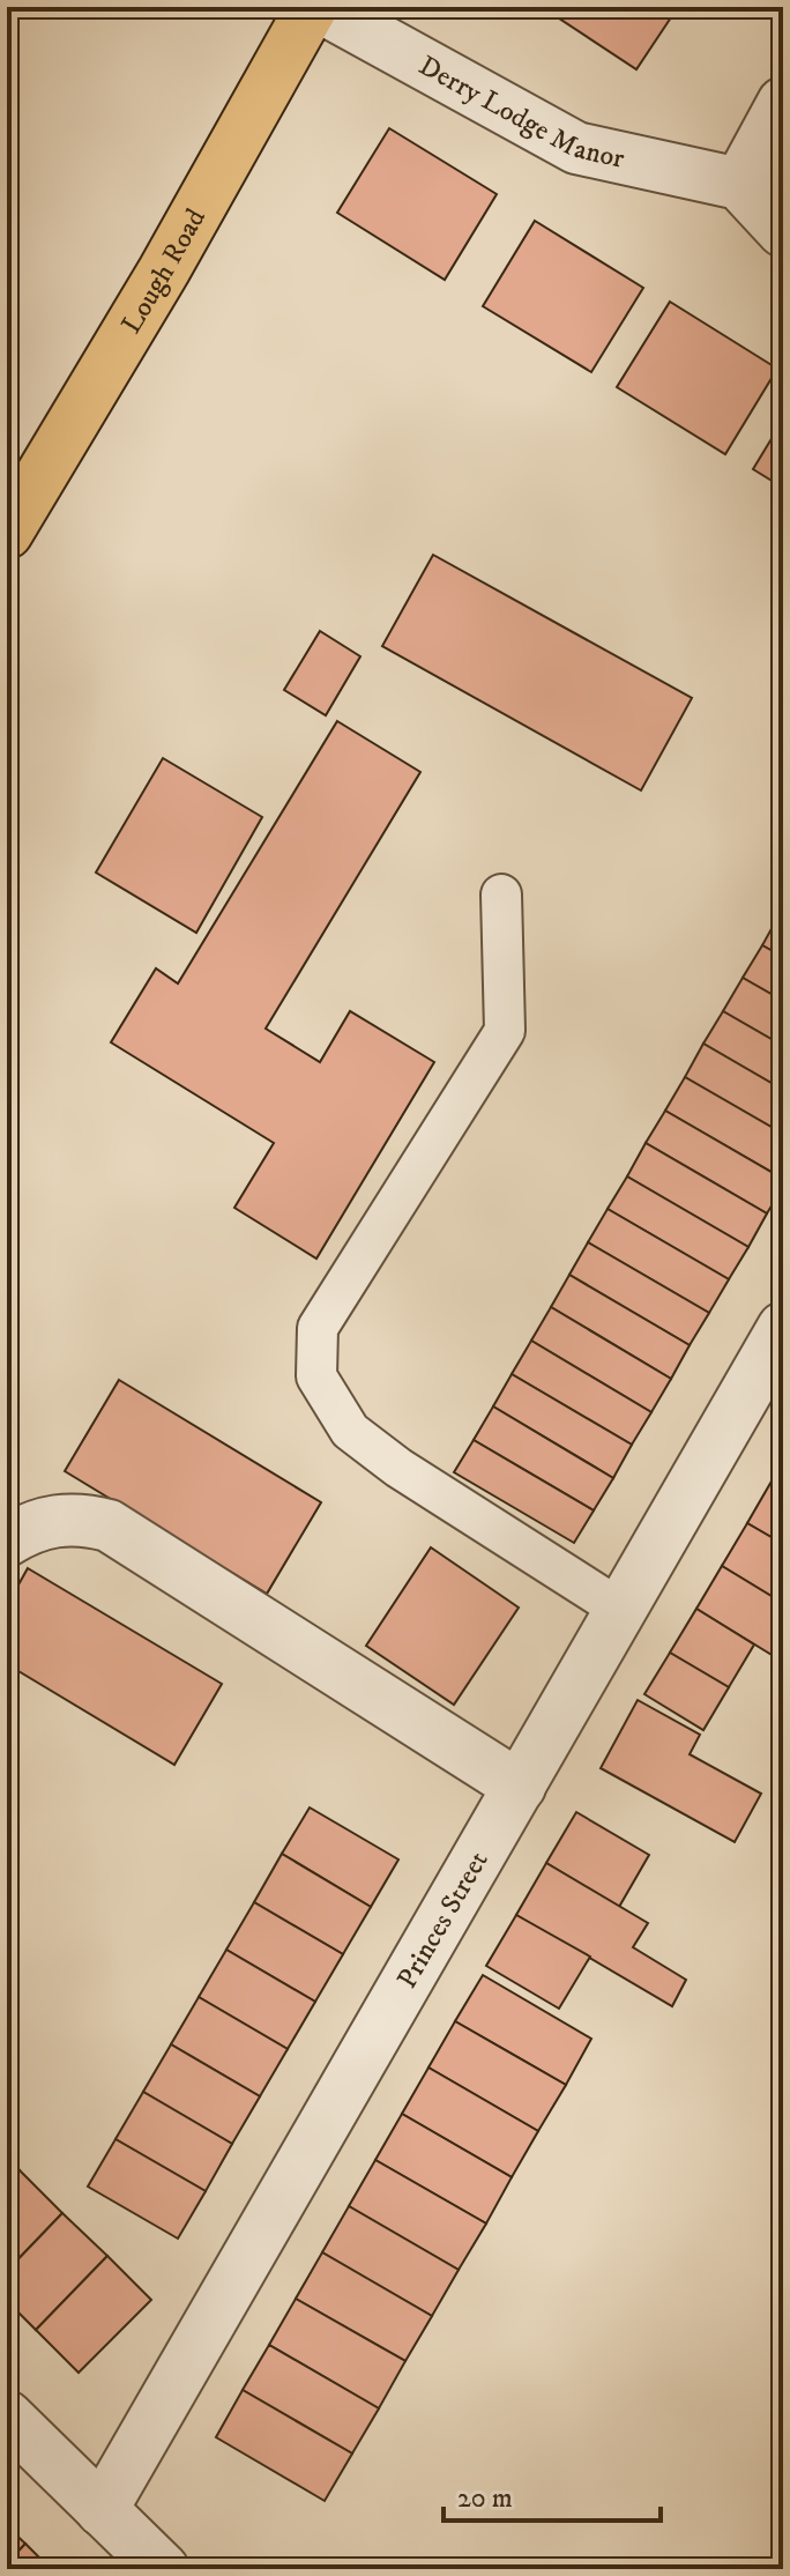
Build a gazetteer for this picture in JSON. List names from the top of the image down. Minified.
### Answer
{"streets":{"main road":["Lough Road"],"street":["Derry Lodge Manor","Princes Street"]},"scale_bar":"20 m"}
